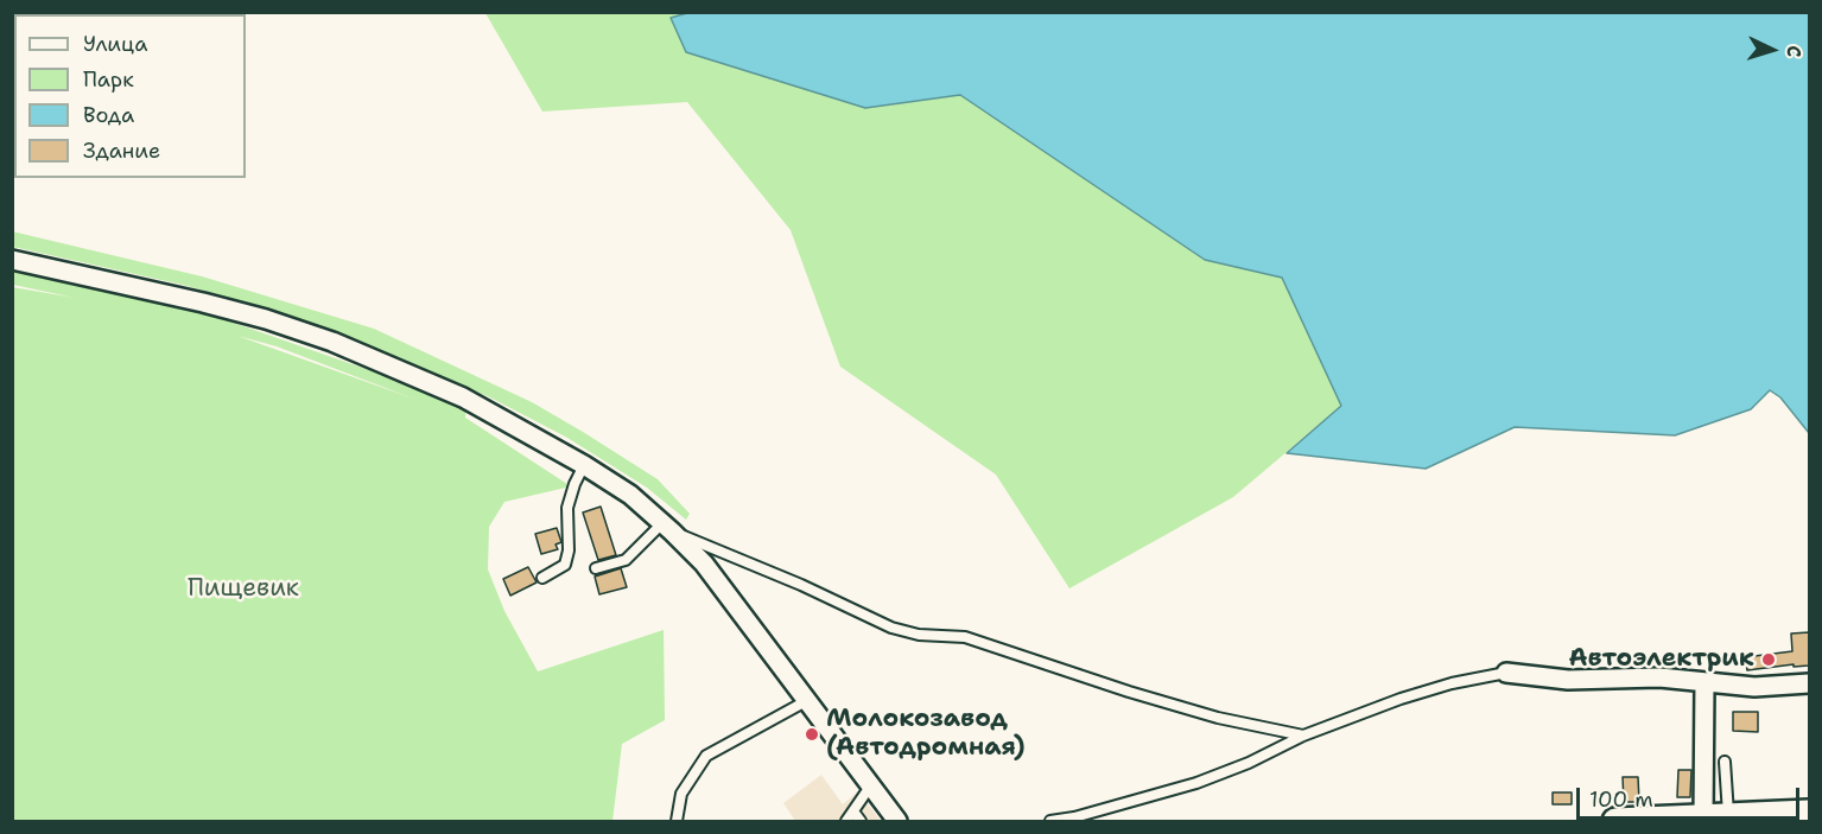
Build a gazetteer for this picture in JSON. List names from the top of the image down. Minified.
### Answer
{"parks":["Пищевик"],"places":["Автоэлектрик","Молокозавод (Автодромная)"],"legend":["Улица","Парк","Вода","Здание"],"scale_bar":"100 m","north":"right"}
